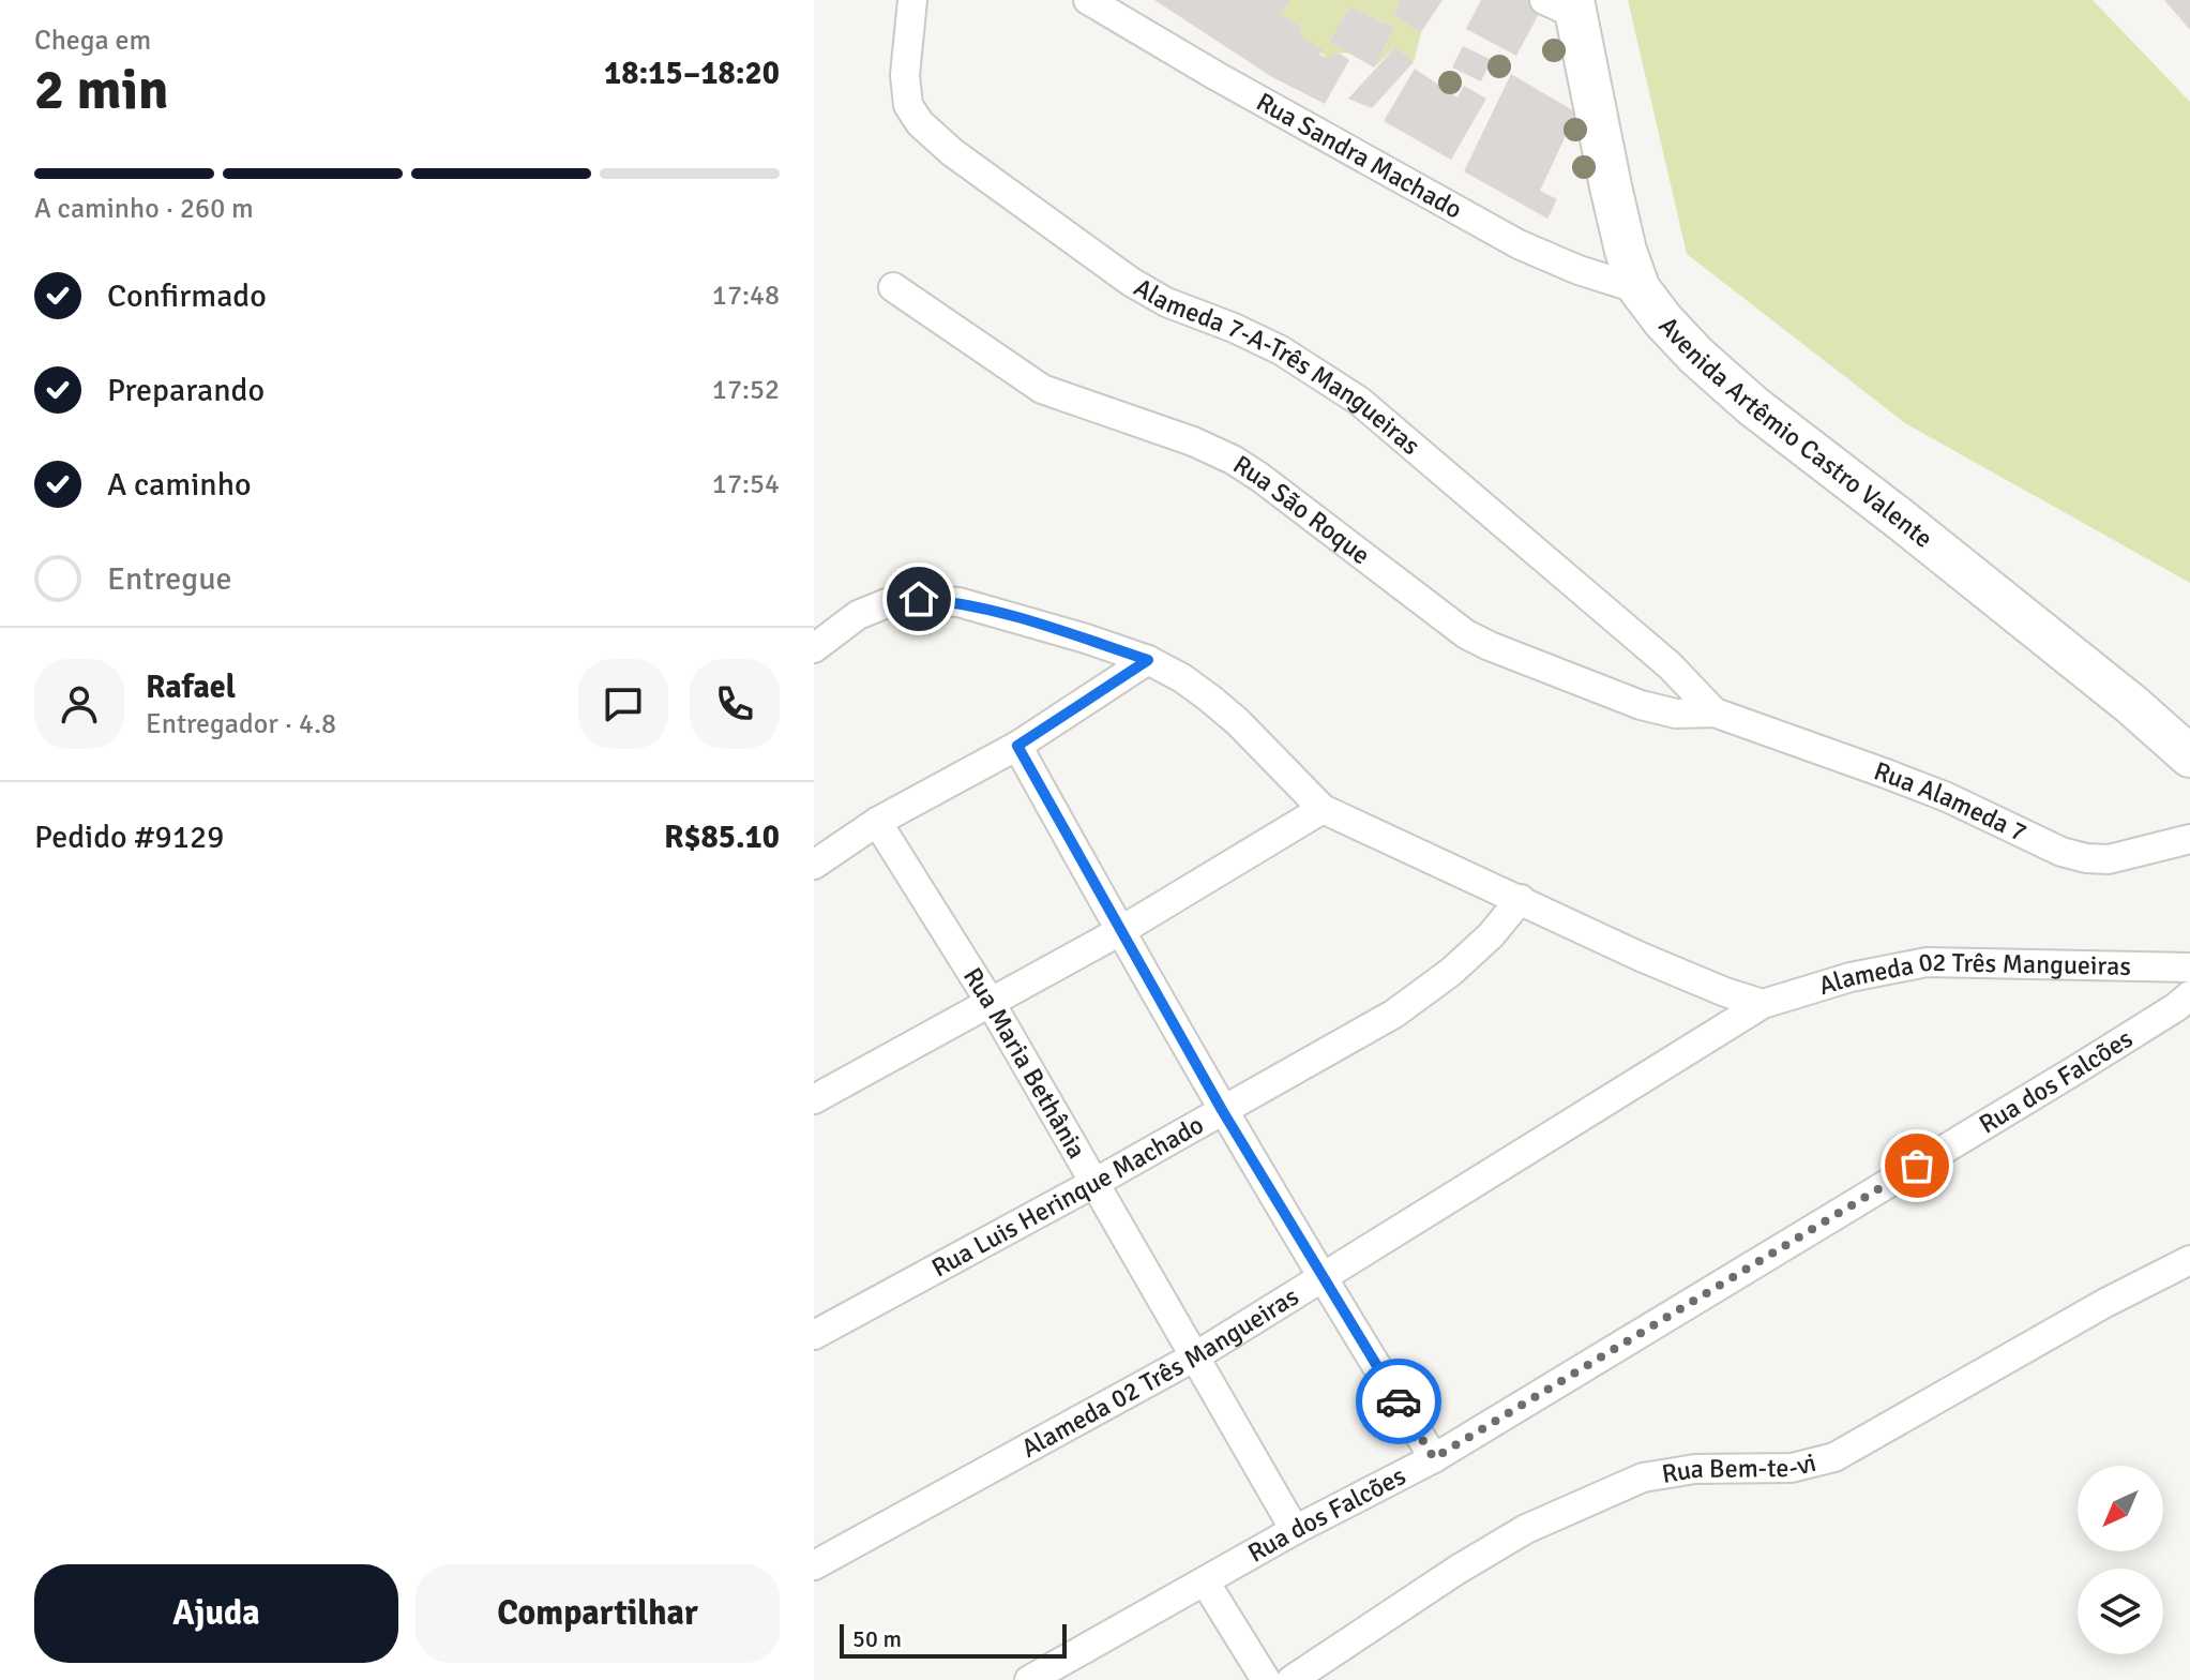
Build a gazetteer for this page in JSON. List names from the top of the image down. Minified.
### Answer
{"streets":{"main road":["Avenida Artêmio Castro Valente"],"street":["Rua Sandra Machado","Alameda 7-A-Três Mangueiras","Rua São Roque","Rua Alameda 7","Alameda 02 Três Mangueiras","Rua Maria Bethânia","Rua dos Falcões","Rua Luis Herinque Machado","Rua Bem-te-vi"]},"crossings":[["Rua Sandra Machado","Avenida Artêmio Castro Valente"],["Alameda 7-A-Três Mangueiras","Rua São Roque"],["Alameda 7-A-Três Mangueiras","Rua Alameda 7"],["Rua São Roque","Rua Alameda 7"],["Alameda 02 Três Mangueiras","Rua Maria Bethânia"],["Rua Maria Bethânia","Rua dos Falcões"],["Rua Maria Bethânia","Rua Luis Herinque Machado"]],"scale_bar":"50 m","north":"bottom left","page":{"heading":["2 min","Chega em","18:15–18:20"],"panel":["Rafael","Entregador · 4.8","Pedido #9129","R$85.10"],"bar":"A caminho · 260 m","list":[["Confirmado","17:48"],["Preparando","17:52"],["A caminho","17:54"],"Entregue"],"buttons":["Ajuda","Compartilhar"],"scale":"50 m"}}
